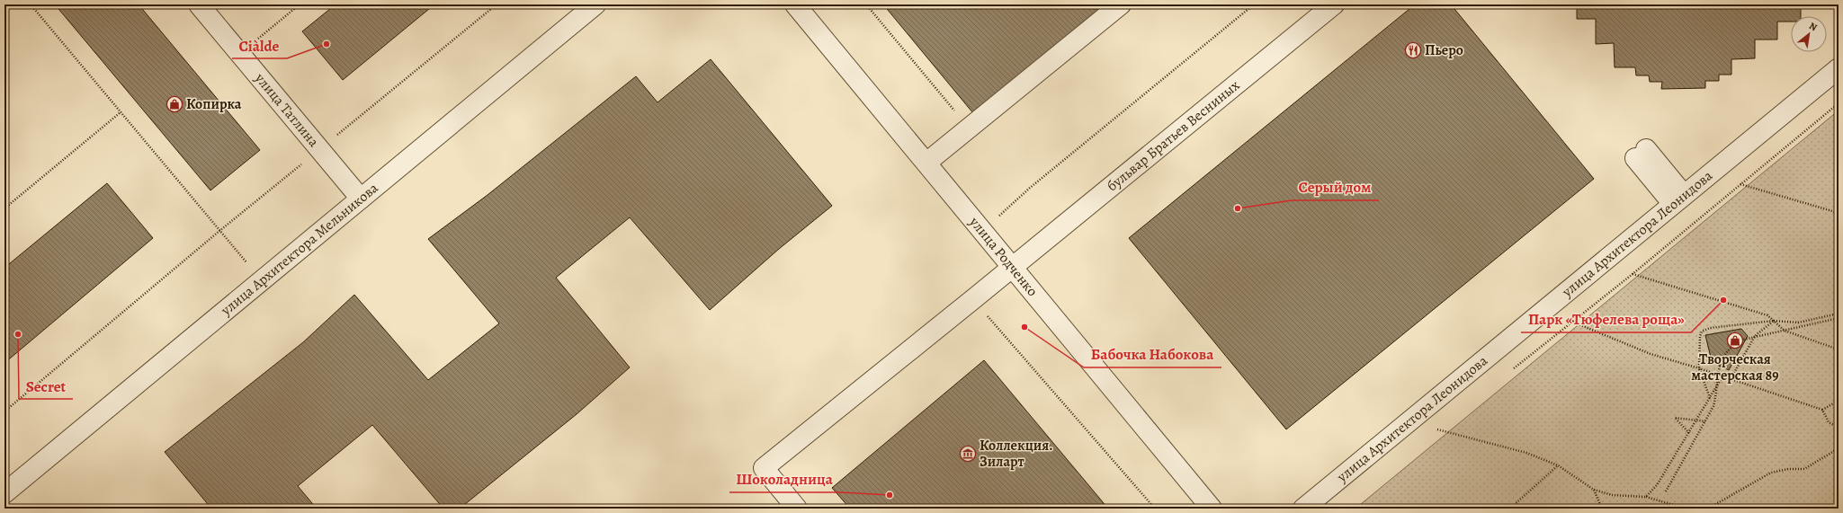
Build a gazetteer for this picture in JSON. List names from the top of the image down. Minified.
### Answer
{"streets":{"street":["улица Татлина","бульвар Братьев Весниных","улица Архитектора Леонидова","улица Архитектора Мельникова","улица Родченко"]},"crossings":[["улица Татлина","улица Архитектора Мельникова"],["бульвар Братьев Весниных","улица Родченко"]],"places":{"other":["Ciàlde","Серый дом","Парк «Тюфелева роща»","Бабочка Набокова","Secret","Шоколадница"],"restaurant":["Пьеро"],"shop":["Копирка","Творческая мастерская 89"],"museum":["Коллекция. Зиларт"]},"north":"top right"}
